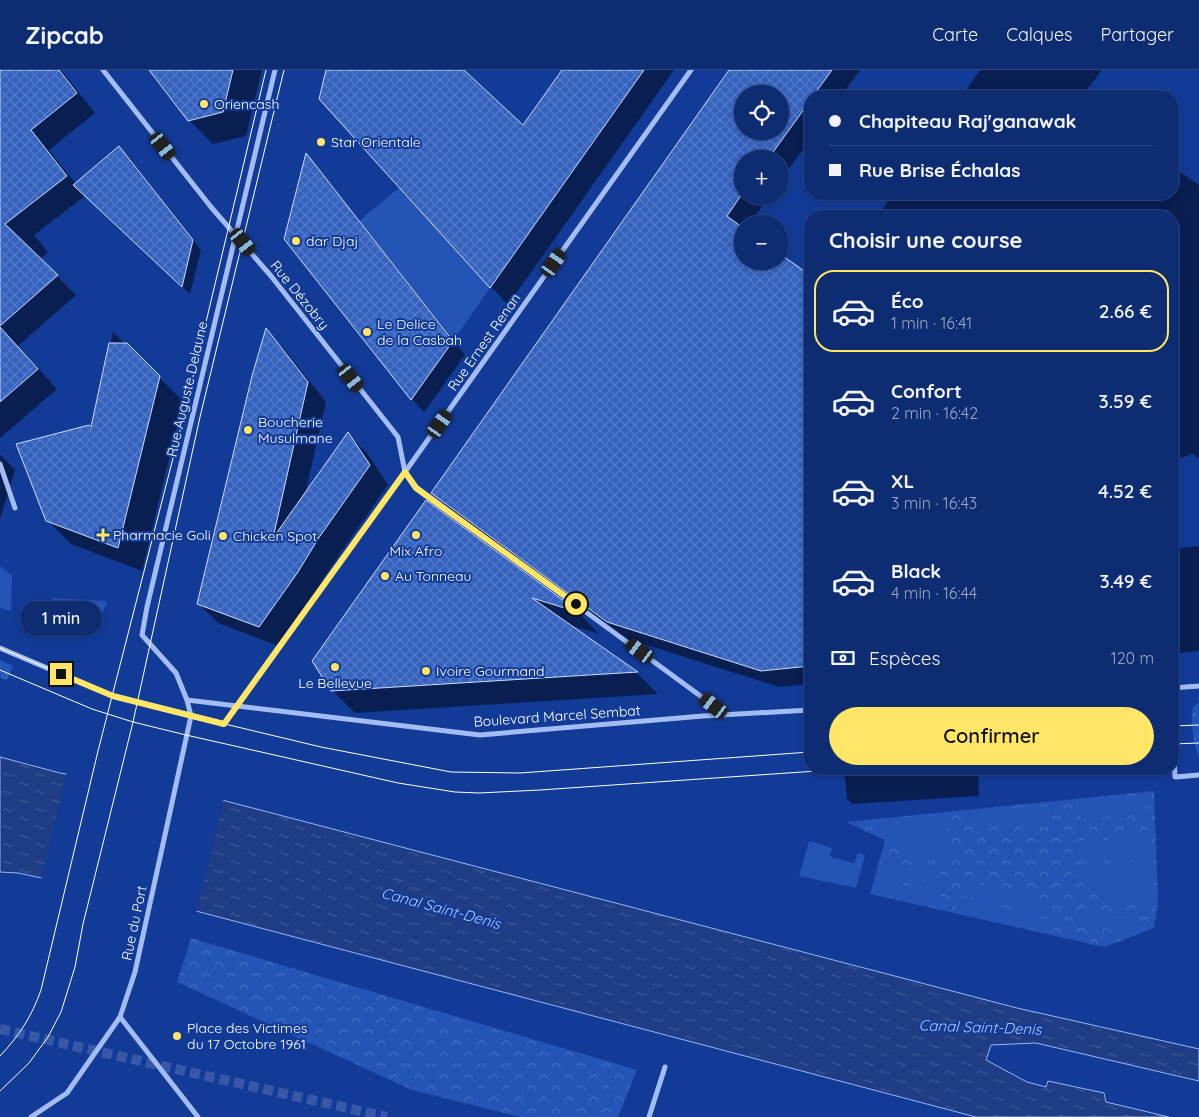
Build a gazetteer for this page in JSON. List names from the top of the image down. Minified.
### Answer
{"streets":{"street":["Rue Dézobry","Rue Ernest Renan","Rue Auguste Delaune","Boulevard Marcel Sembat","Rue du Port"]},"crossings":[["Rue Dézobry","Rue Ernest Renan"],["Rue Dézobry","Rue Auguste Delaune"],["Rue Ernest Renan","Boulevard Marcel Sembat"],["Rue Ernest Renan","Rue du Port"],["Rue Auguste Delaune","Boulevard Marcel Sembat"],["Rue Auguste Delaune","Rue du Port"],["Boulevard Marcel Sembat","Rue du Port"]],"water":["Canal Saint-Denis"],"places":{"other":["Oriencash","Star Orientale","dar Djaj","Le Delice de la Casbah","Boucherie Musulmane","Mix Afro","Chicken Spot","Au Tonneau","Le Bellevue","Ivoire Gourmand","Place des Victimes du 17 Octobre 1961"],"health":["Pharmacie Goli"]},"page":{"header":"Zipcab","nav":["Carte","Calques","Partager"],"map_buttons":["+","−"],"banner":["Chapiteau Raj'ganawak","Rue Brise Échalas"],"heading":"Choisir une course","list":[{"name":"Éco","note":"1 min · 16:41","value":"2.66 €"},{"name":"Confort","note":"2 min · 16:42","value":"3.59 €"},{"name":"XL","note":"3 min · 16:43","value":"4.52 €"},{"name":"Black","note":"4 min · 16:44","value":"3.49 €"}],"bubble":"1 min","pay":["Espèces","120 m"],"buttons":"Confirmer"}}
